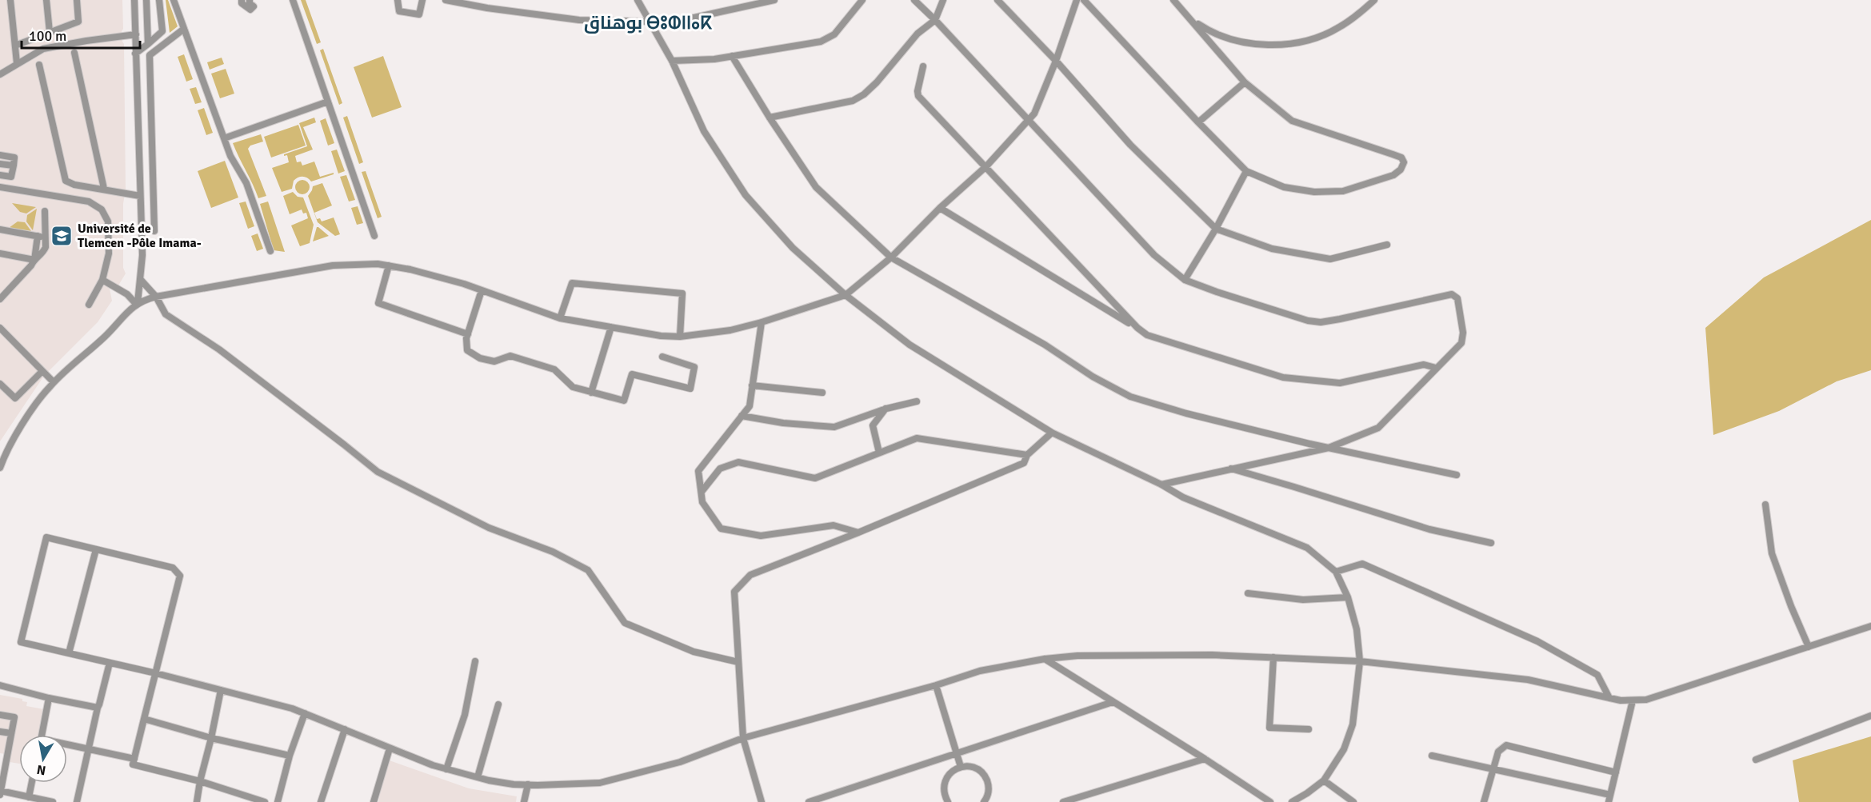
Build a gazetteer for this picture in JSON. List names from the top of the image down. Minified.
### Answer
{"districts":["بوهناق ⴱⵓⵀⵏⵏⴰⴽ"],"places":{"school or university":["Université de Tlemcen -Pôle Imama-"]},"scale_bar":"100 m","north":"bottom"}
